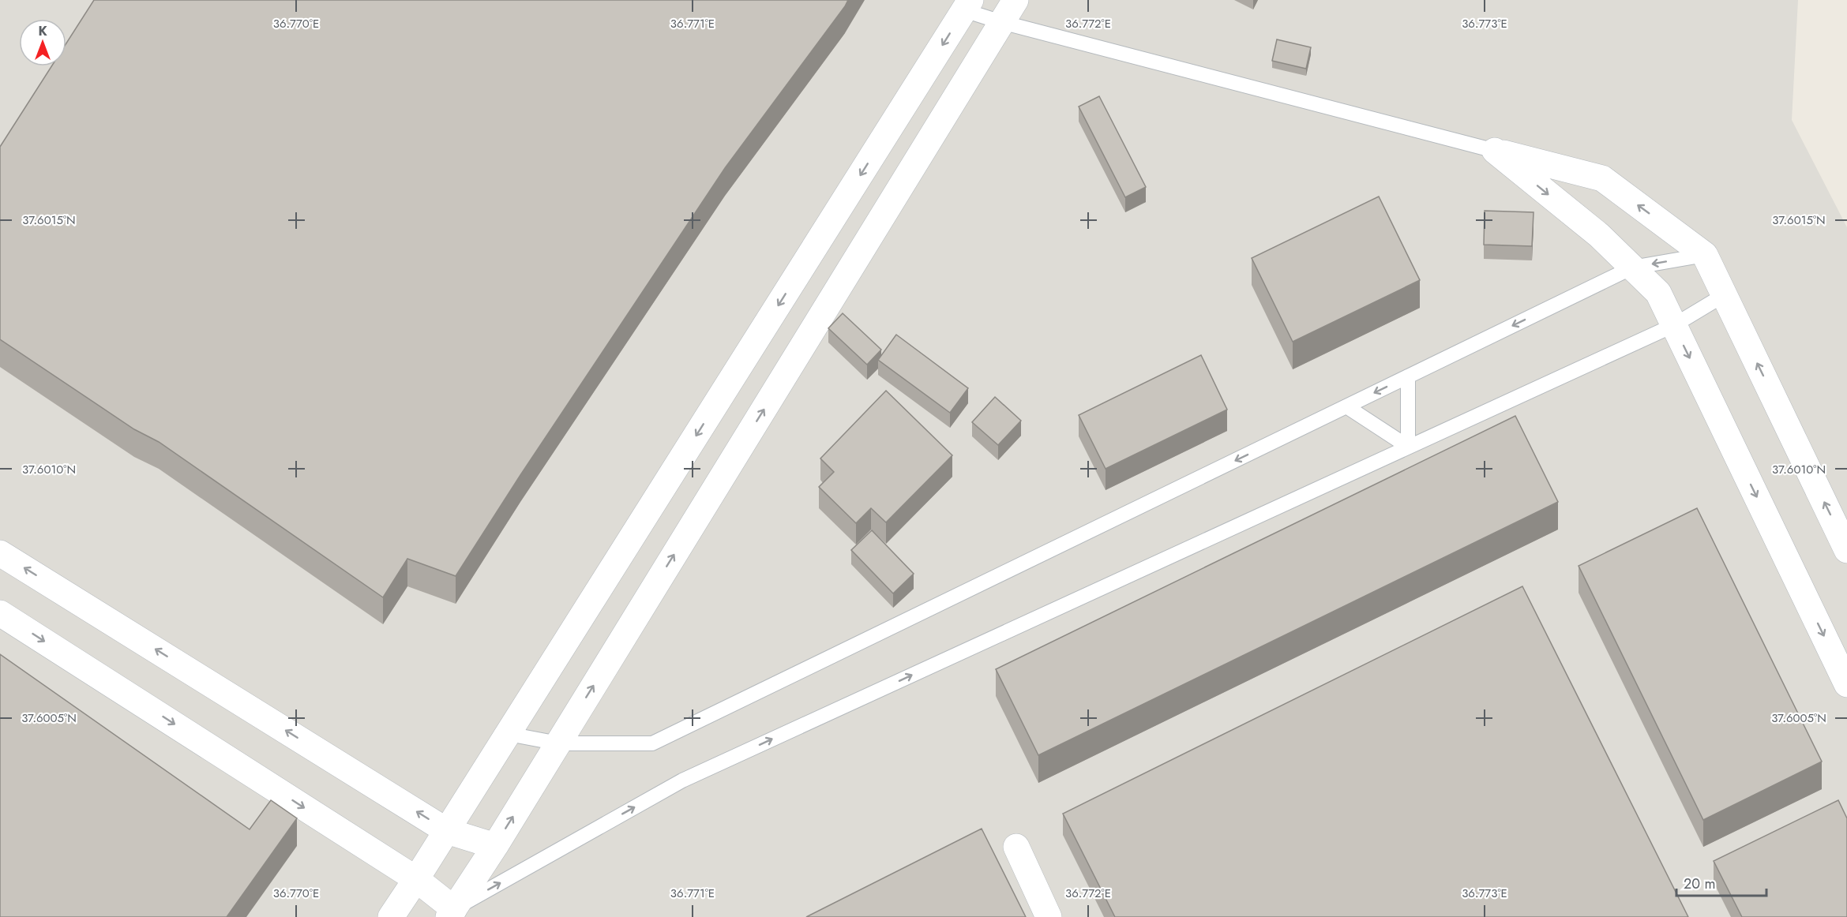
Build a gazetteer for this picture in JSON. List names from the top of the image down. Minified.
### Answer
{"scale_bar":"20 m","north":"top","coordinates":["36.770°E","36.771°E","36.772°E","36.773°E","37.6015°N","37.6010°N","37.6005°N"]}
